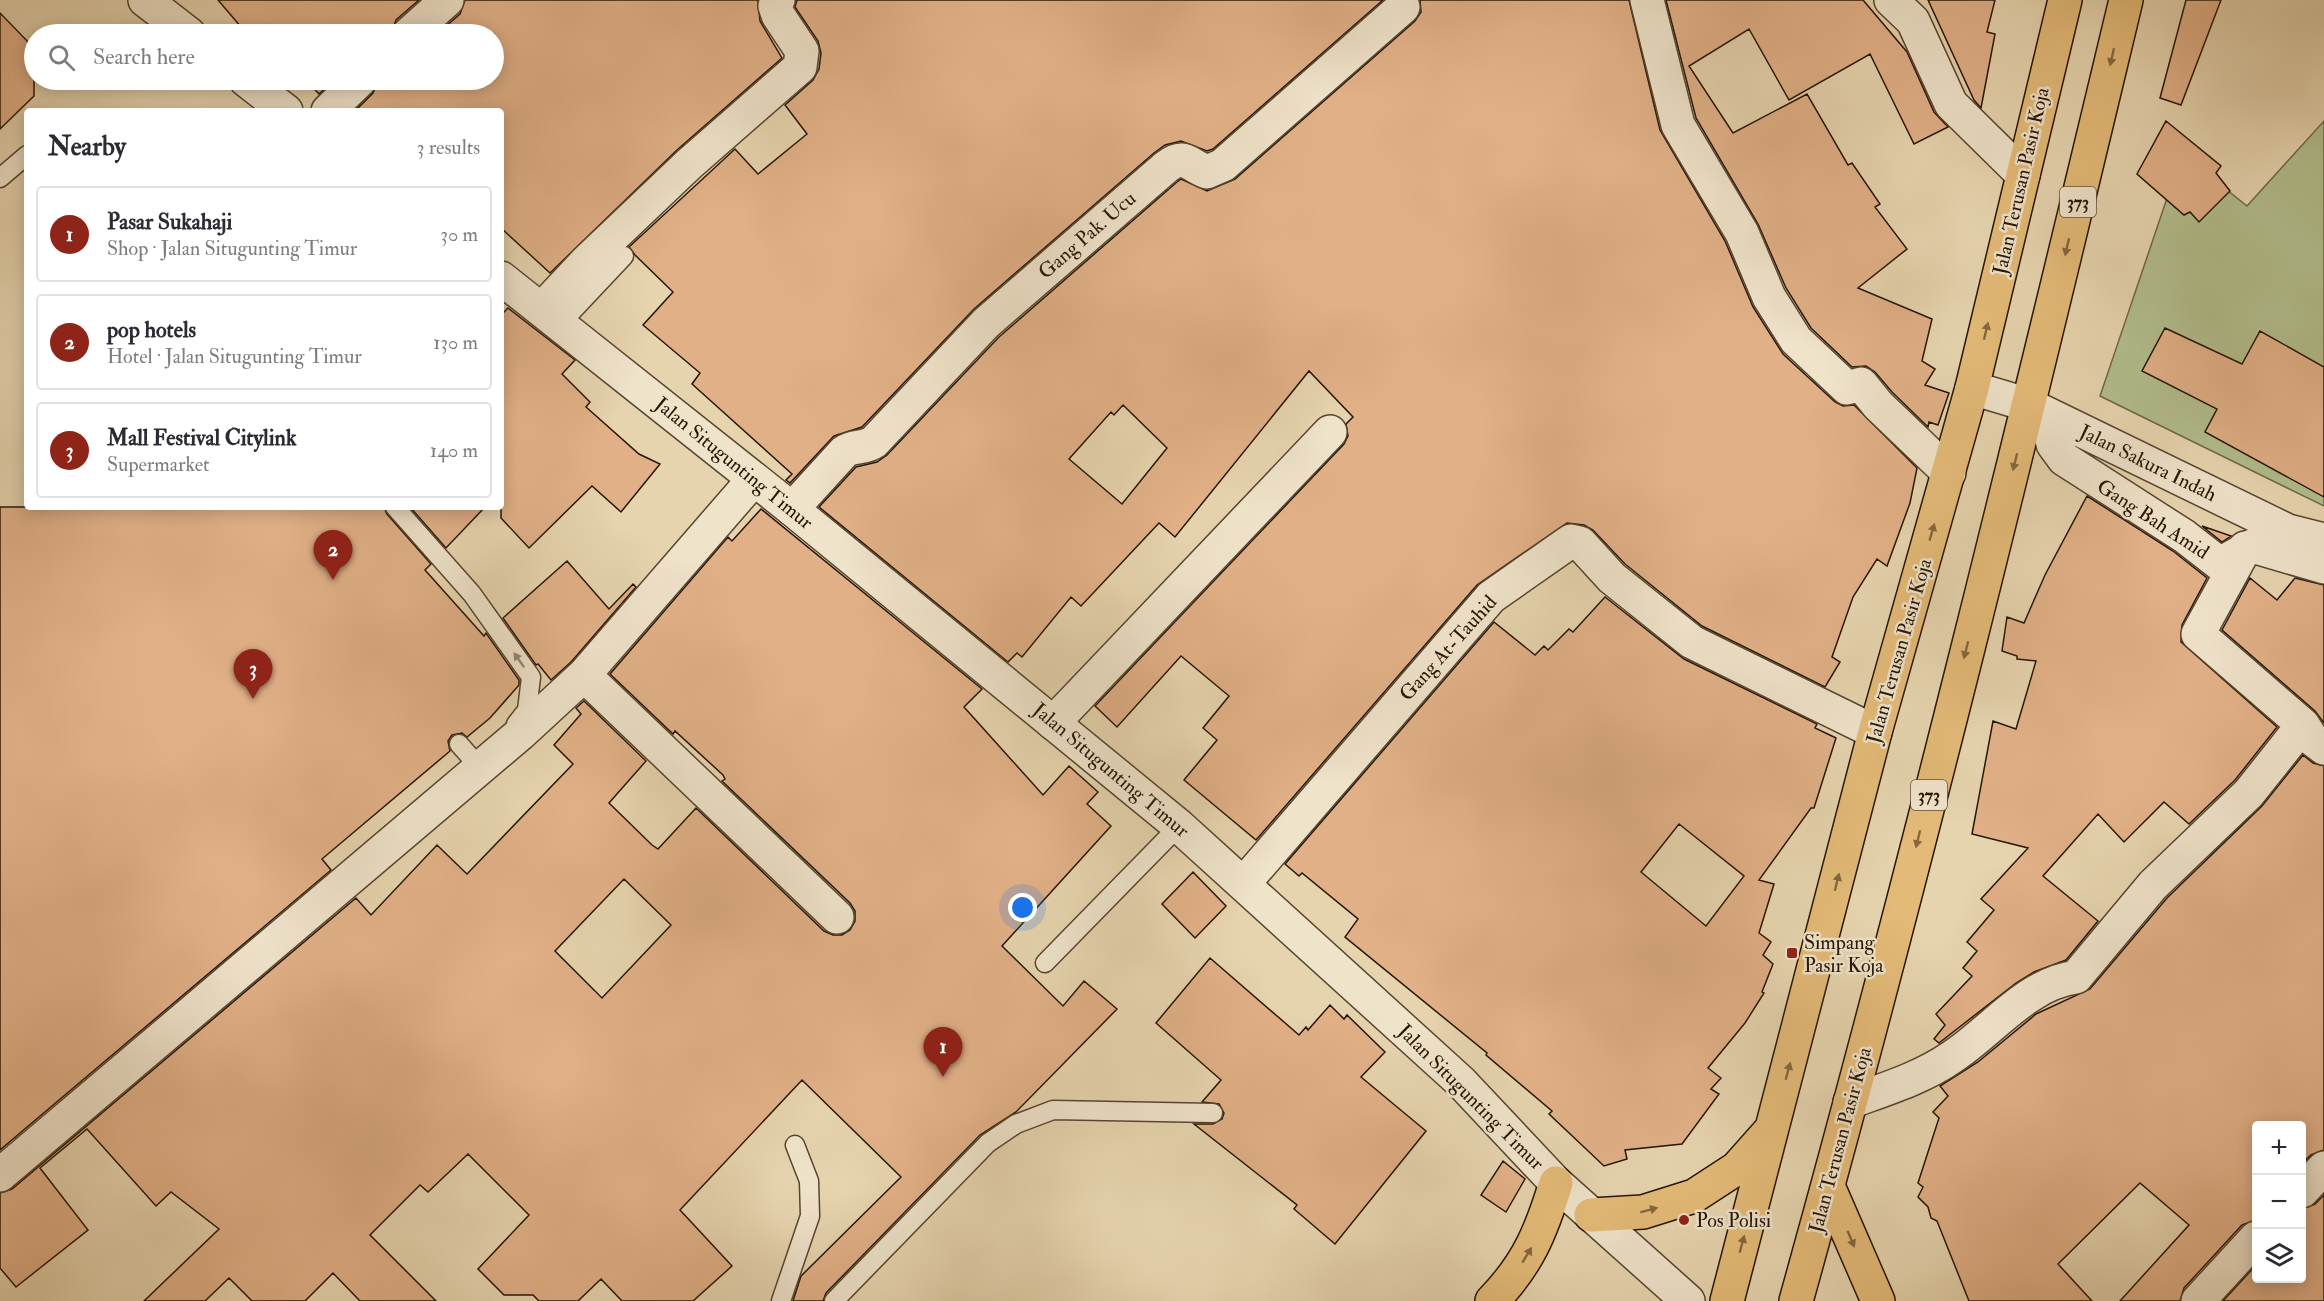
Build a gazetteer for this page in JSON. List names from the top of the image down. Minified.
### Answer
{"streets":{"main road":["Jalan Terusan Pasir Koja","373"],"street":["Gang Pak. Ucu","Jalan Situgunting Timur","Jalan Sakura Indah","Gang Bah Amid","Gang At-Tauhid"]},"crossings":[["Jalan Terusan Pasir Koja","Jalan Sakura Indah"],["Jalan Terusan Pasir Koja","Gang Bah Amid"],["Jalan Terusan Pasir Koja","Gang At-Tauhid"],["Gang Pak. Ucu","Jalan Situgunting Timur"],["Jalan Situgunting Timur","Gang At-Tauhid"],["Jalan Sakura Indah","Gang Bah Amid"]],"places":{"transit":["Simpang Pasir Koja"],"other":["Pos Polisi"]},"page":{"search":"Search here","heading":["Nearby","3 results"],"list":[{"mark":"1","name":"Pasar Sukahaji","note":"Shop · Jalan Situgunting Timur","value":"30 m"},{"mark":"2","name":"pop hotels","note":"Hotel · Jalan Situgunting Timur","value":"130 m"},{"mark":"3","name":"Mall Festival Citylink","note":"Supermarket","value":"140 m"}],"pins":["2","3","1"],"map_buttons":["+","−"]}}
